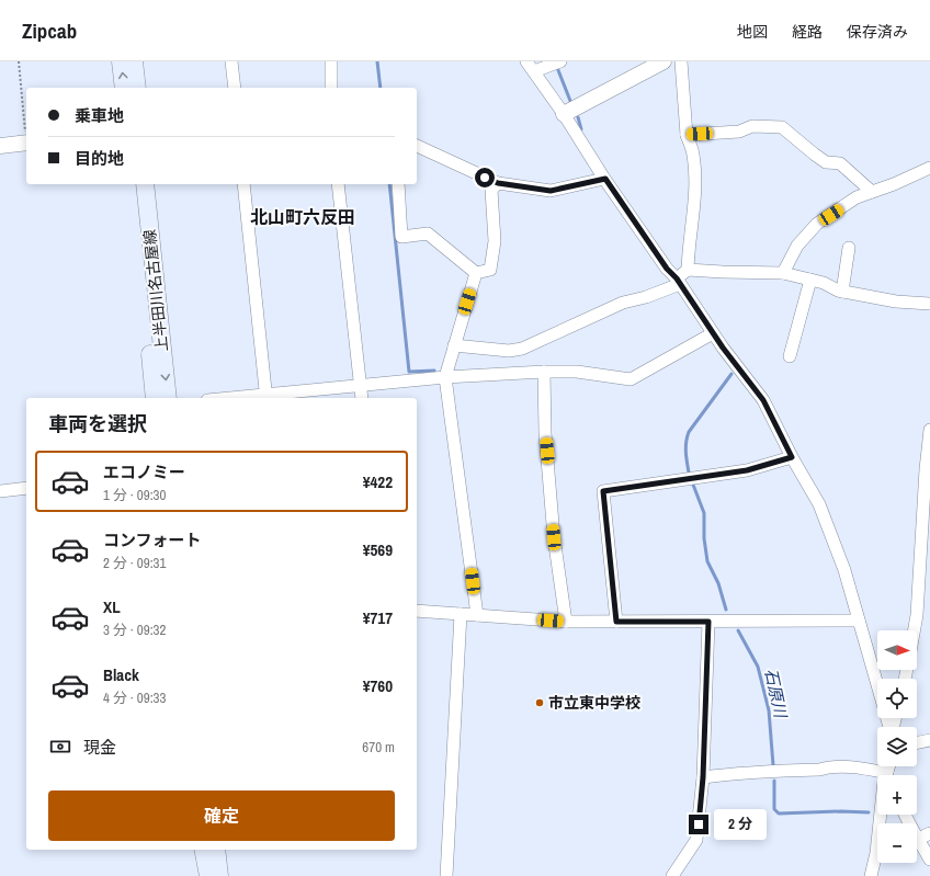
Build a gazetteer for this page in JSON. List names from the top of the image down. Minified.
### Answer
{"streets":{"main road":["上半田川名古屋線"]},"districts":["北山町六反田"],"water":["石原川"],"places":["市立東中学校"],"north":"right","page":{"header":"Zipcab","nav":["地図","経路","保存済み"],"banner":["乗車地","目的地"],"heading":"車両を選択","list":[{"name":"エコノミー","note":"1 分 · 09:30","value":"¥422"},{"name":"コンフォート","note":"2 分 · 09:31","value":"¥569"},{"name":"XL","note":"3 分 · 09:32","value":"¥717"},{"name":"Black","note":"4 分 · 09:33","value":"¥760"}],"map_buttons":["+","−"],"pay":["現金","670 m"],"buttons":"確定","bubble":"2 分"}}
